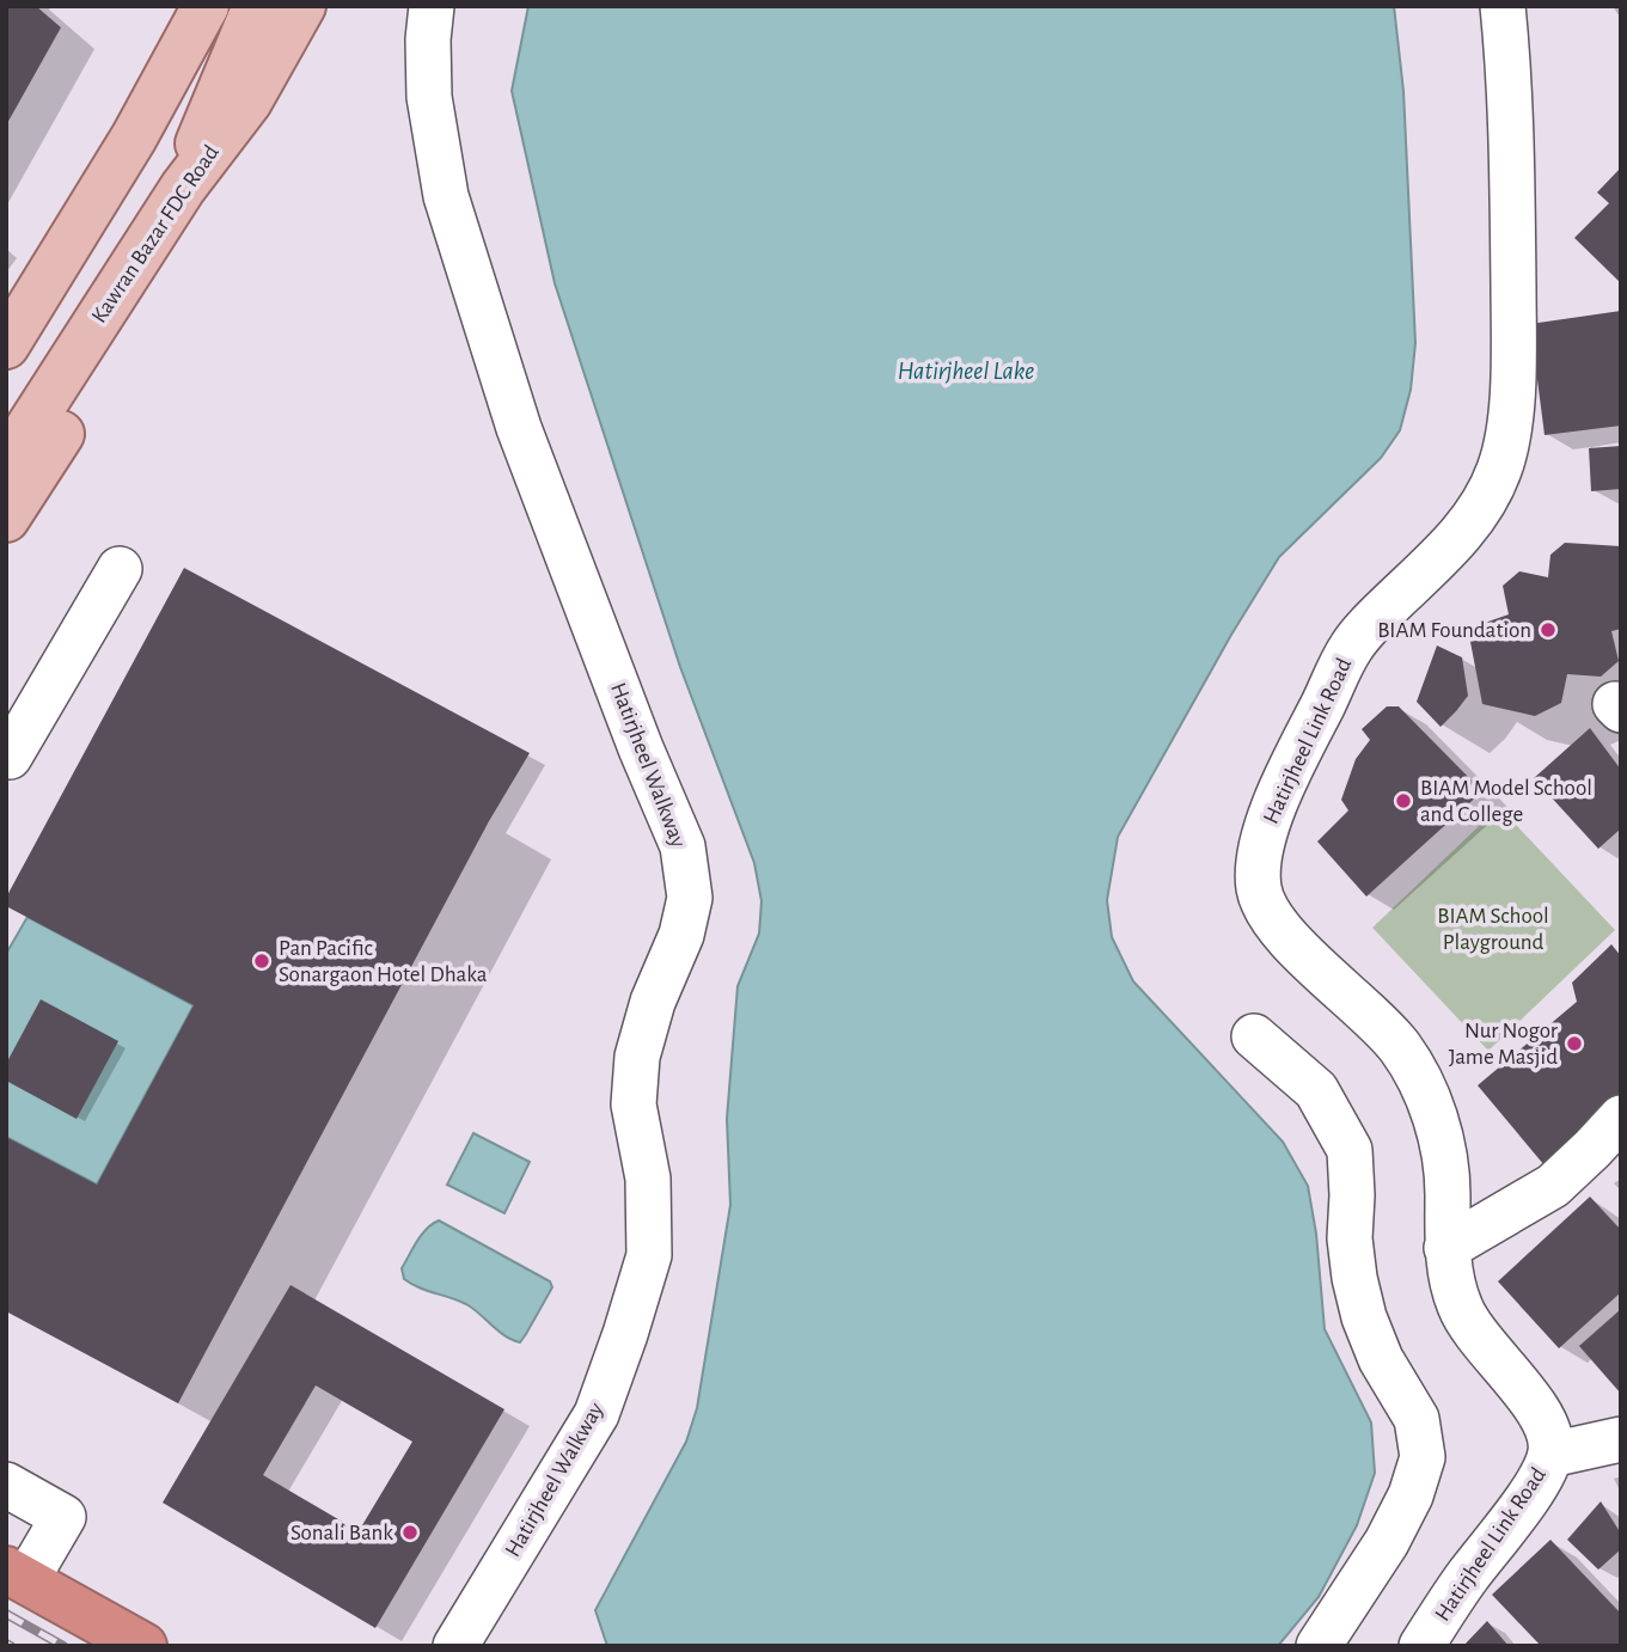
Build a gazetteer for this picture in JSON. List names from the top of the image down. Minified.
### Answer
{"streets":{"main road":["Kawran Bazar FDC Road"],"street":["Hatirjheel Link Road","Hatirjheel Walkway"]},"water":["Hatirjheel Lake"],"parks":["BIAM School Playground"],"places":["BIAM Foundation","BIAM Model School and College","Pan Pacific Sonargaon Hotel Dhaka","Nur Nogor Jame Masjid","Sonali Bank"]}
